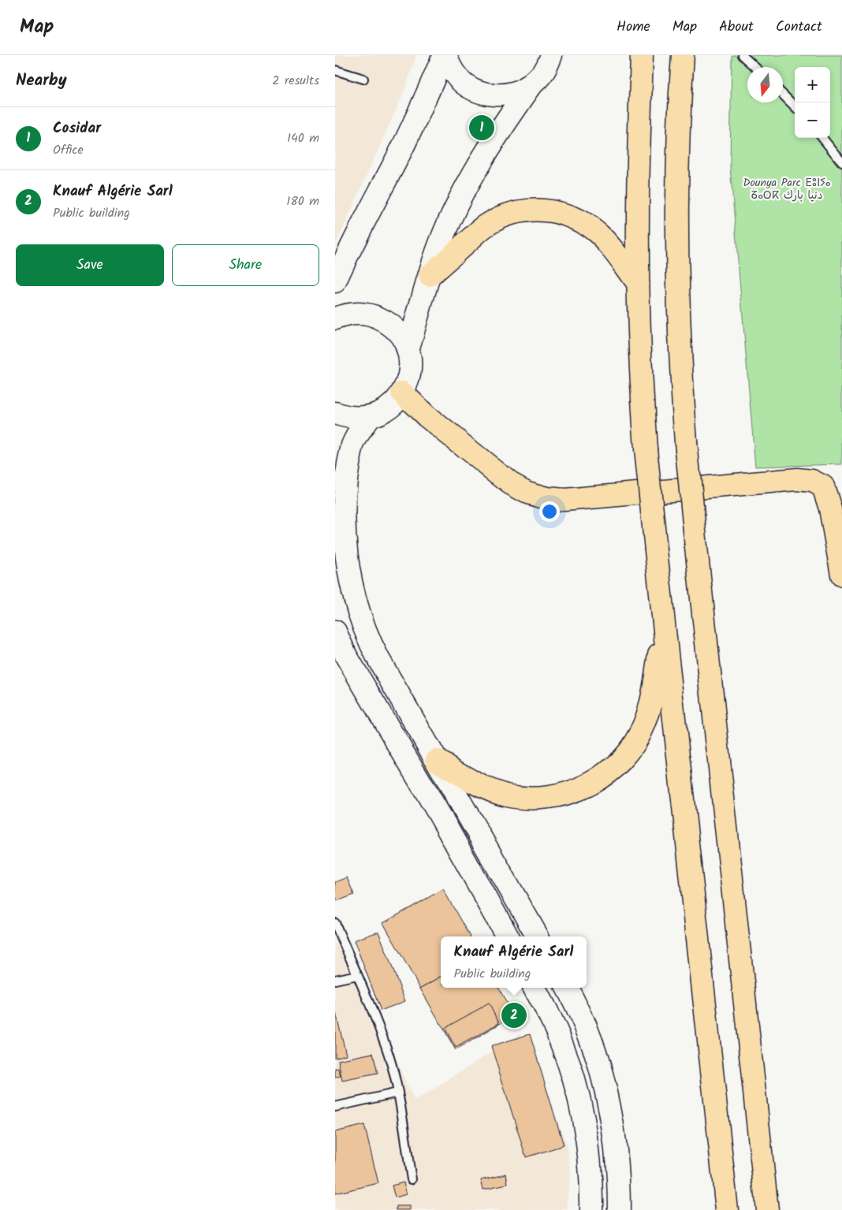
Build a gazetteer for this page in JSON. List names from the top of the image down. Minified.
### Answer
{"parks":["Dounya Parc ⴹⵓⵏⵢⴰ ⵒⴰⵔⴽ دنيا بارك"],"north":"bottom","page":{"header":"Map","nav":["Home","Map","About","Contact"],"heading":["Nearby","2 results"],"map_buttons":["+","−"],"list":[{"mark":"1","name":"Cosidar","note":"Office","value":"140 m"},{"mark":"2","name":"Knauf Algérie Sarl","note":"Public building","value":"180 m"}],"pins":["1","2"],"buttons":["Save","Share"],"popup":["Knauf Algérie Sarl","Public building"]}}
